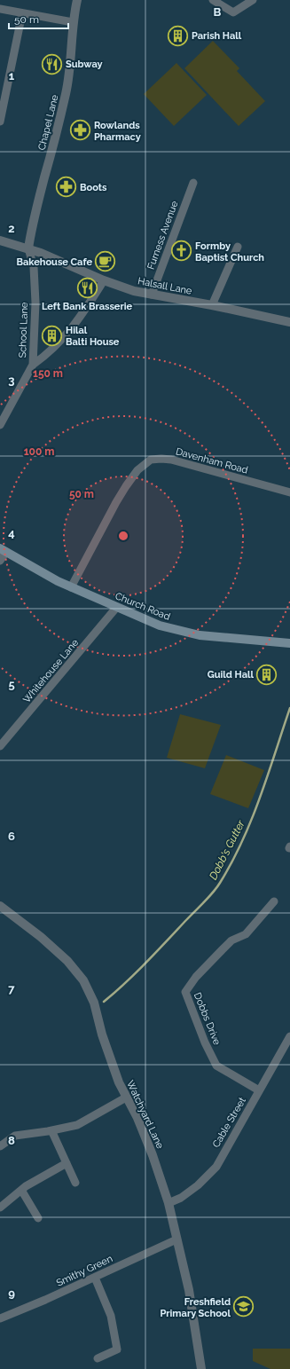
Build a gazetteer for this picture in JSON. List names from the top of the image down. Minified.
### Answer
{"streets":{"main road":["Church Road"],"street":["Chapel Lane","Furness Avenue","Halsall Lane","School Lane","Davenham Road","Whitehouse Lane","Dobbs Drive","Watchyard Lane","Cable Street","Smithy Green"]},"crossings":[["Chapel Lane","Halsall Lane"],["Chapel Lane","School Lane"],["Furness Avenue","Halsall Lane"],["Halsall Lane","School Lane"],["Davenham Road","Church Road"],["Church Road","Whitehouse Lane"],["Dobbs Drive","Cable Street"],["Watchyard Lane","Cable Street"],["Watchyard Lane","Smithy Green"]],"water":["Dobb's Gutter"],"places":{"building":["Parish Hall","Hilal Balti House","Guild Hall"],"restaurant":["Subway","Left Bank Brasserie"],"pharmacy":["Rowlands Pharmacy","Boots"],"church":["Formby Baptist Church"],"cafe":["Bakehouse Cafe"],"school or university":["Freshfield Primary School"]},"scale_bar":"50 m","grid":{"columns":["B"],"rows":["1","2","3","4","5","6","7","8","9"]},"rings":["150 m","100 m","50 m"]}
